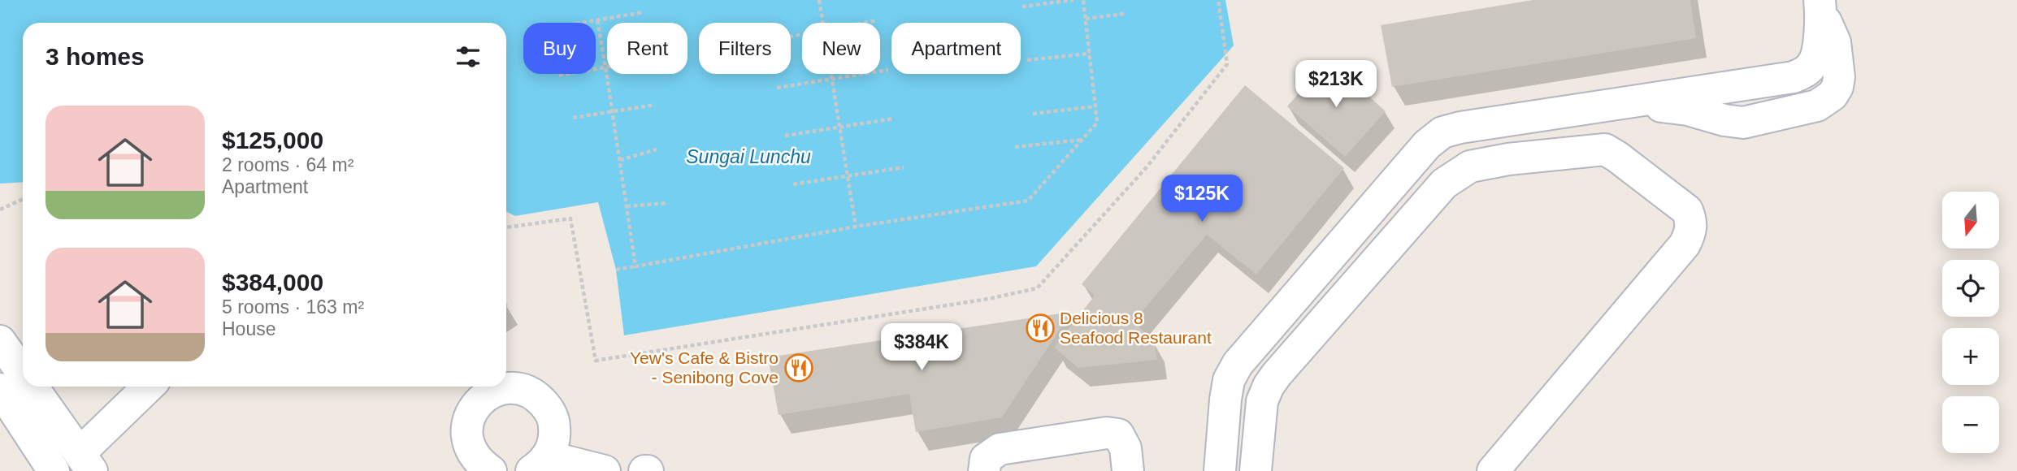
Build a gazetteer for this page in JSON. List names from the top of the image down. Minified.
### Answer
{"water":["Sungai Lunchu"],"places":{"restaurant":["Delicious 8 Seafood Restaurant","Yew's Cafe & Bistro - Senibong Cove"]},"north":"bottom","page":{"chip":["Buy","Rent","Filters","New","Apartment"],"heading":"3 homes","price":["$213K","$125K","$384K"],"list":[{"name":"$125,000","note":"2 rooms · 64 m² · Apartment"},{"name":"$384,000","note":"5 rooms · 163 m² · House"}],"map_buttons":["+","−"]}}
